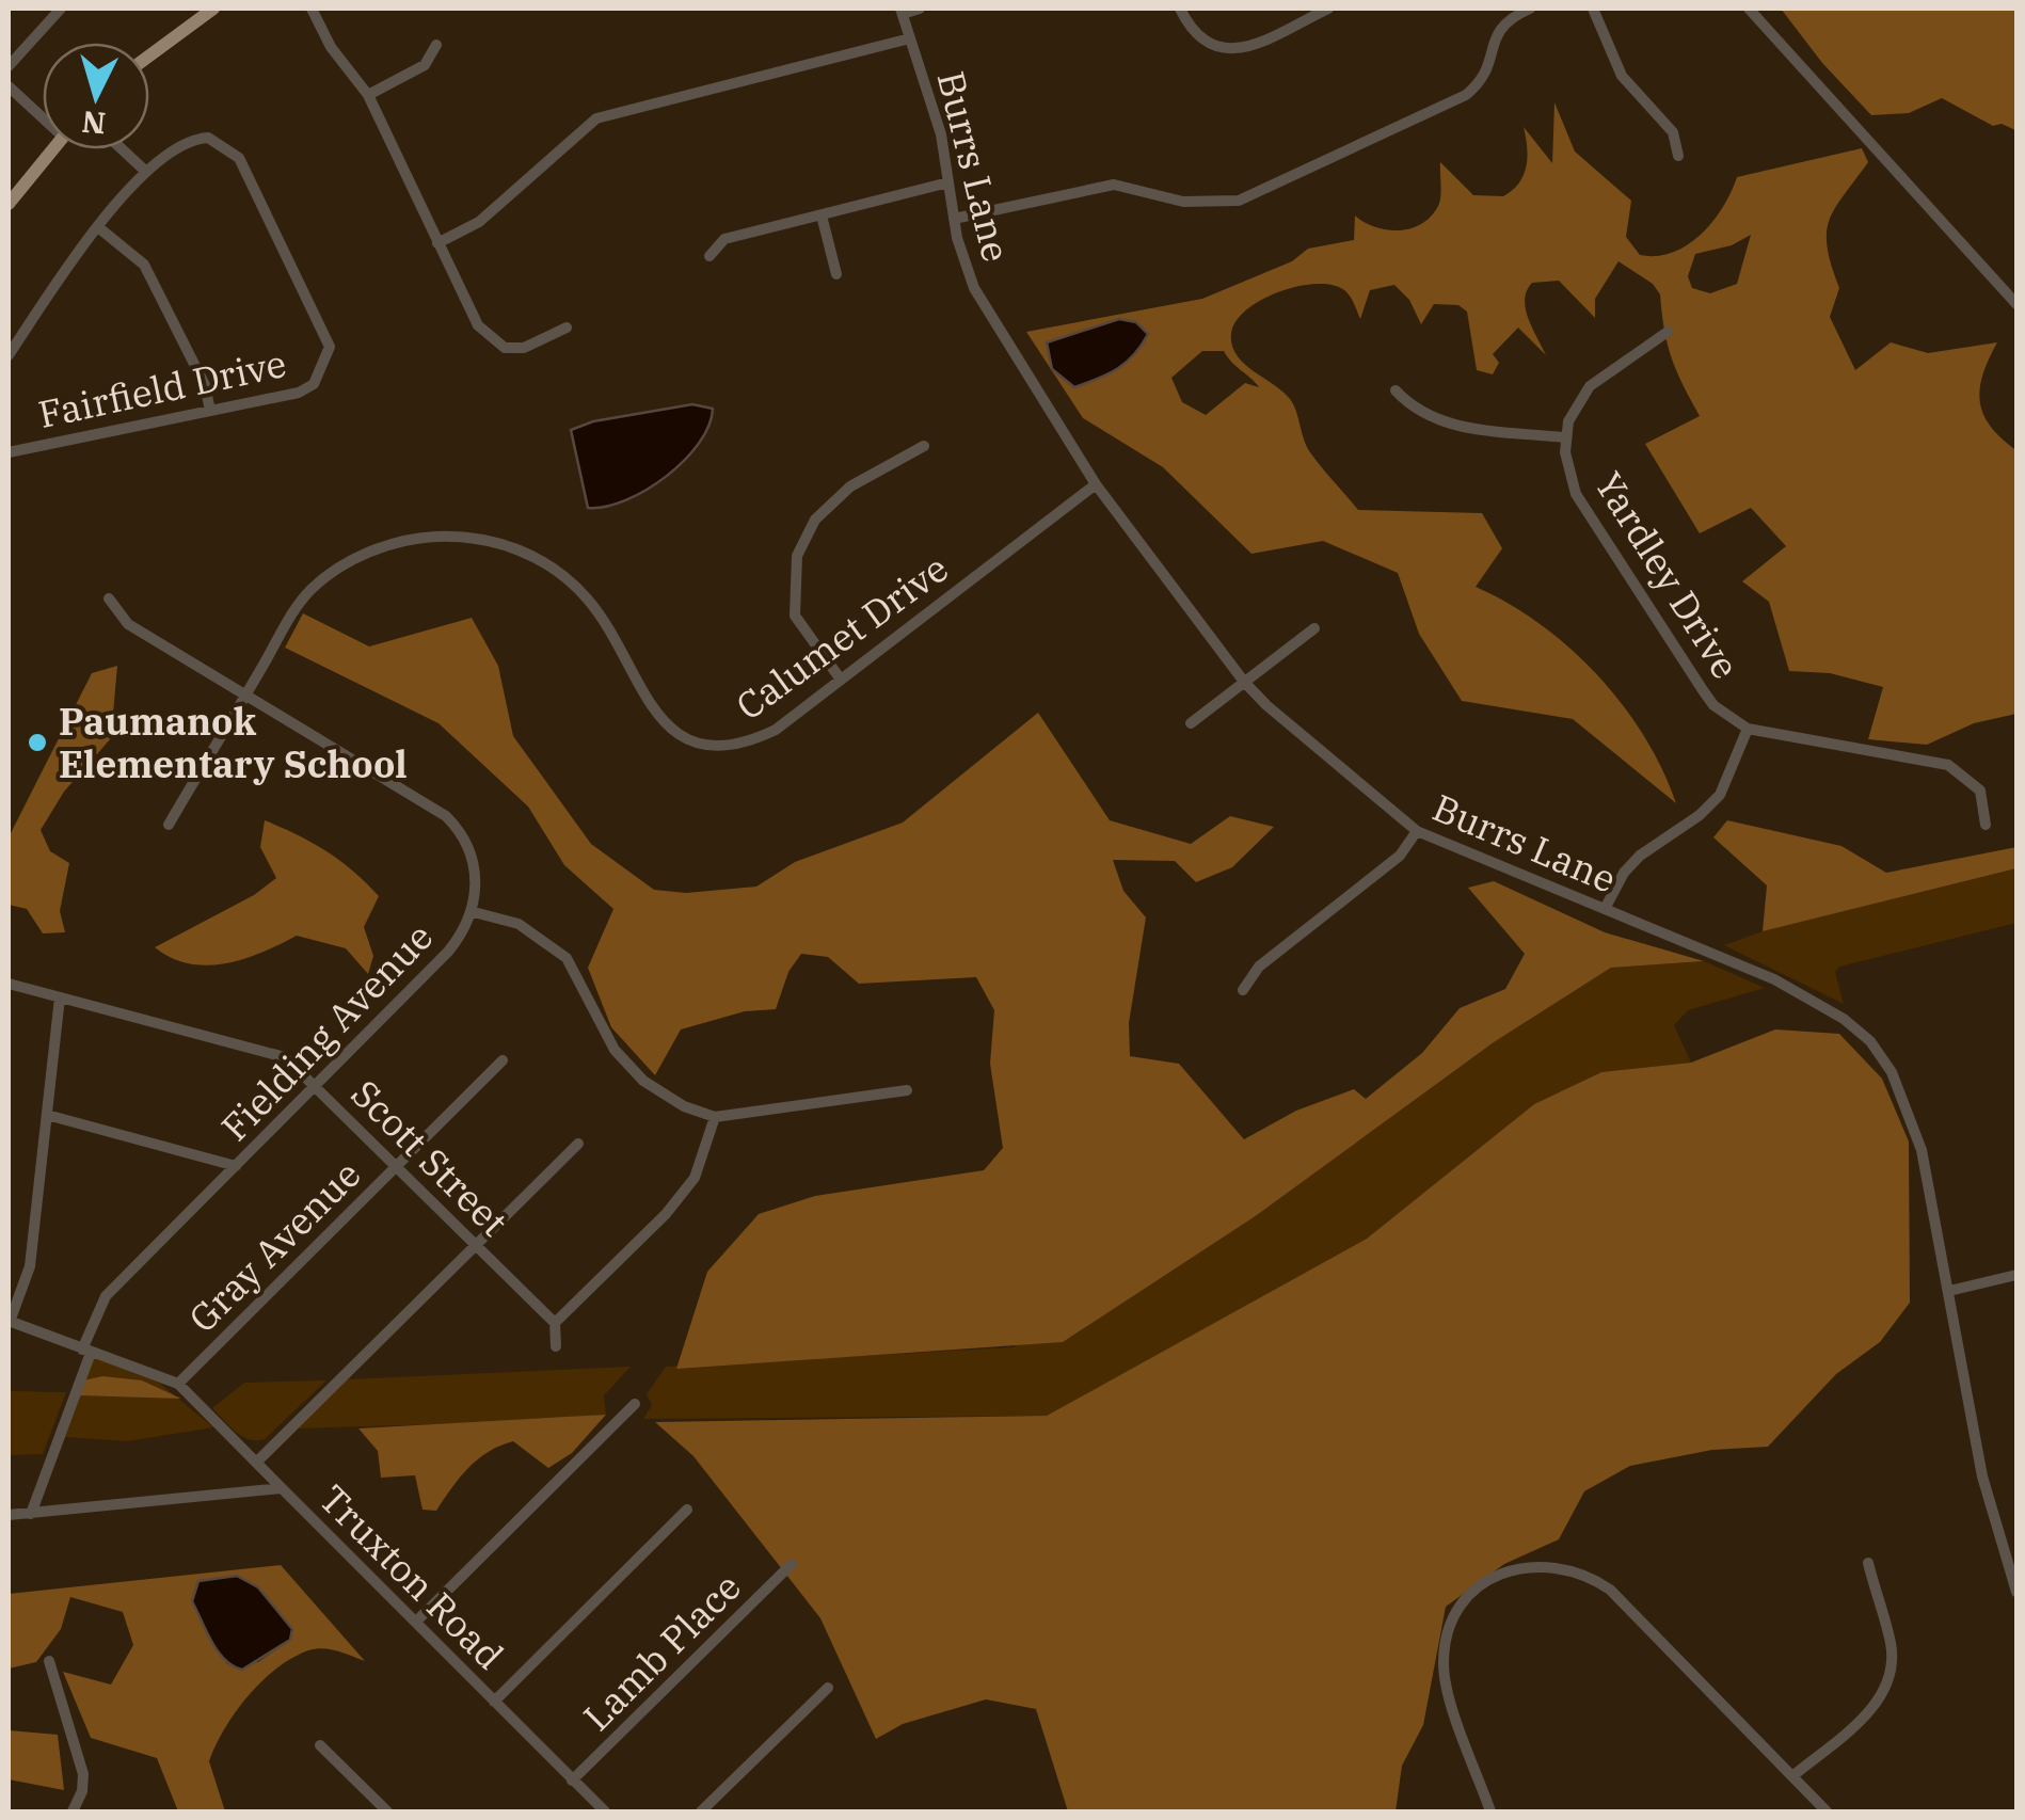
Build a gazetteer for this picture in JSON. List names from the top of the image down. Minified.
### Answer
{"streets":{"street":["Burrs Lane","Fairfield Drive","Yardley Drive","Calumet Drive","Fielding Avenue","Scott Street","Gray Avenue","Truxton Road","Lamb Place"]},"crossings":[["Burrs Lane","Calumet Drive"],["Calumet Drive","Fielding Avenue"],["Fielding Avenue","Scott Street"],["Fielding Avenue","Truxton Road"],["Scott Street","Gray Avenue"],["Truxton Road","Lamb Place"]],"places":["Paumanok Elementary School"],"north":"bottom"}
